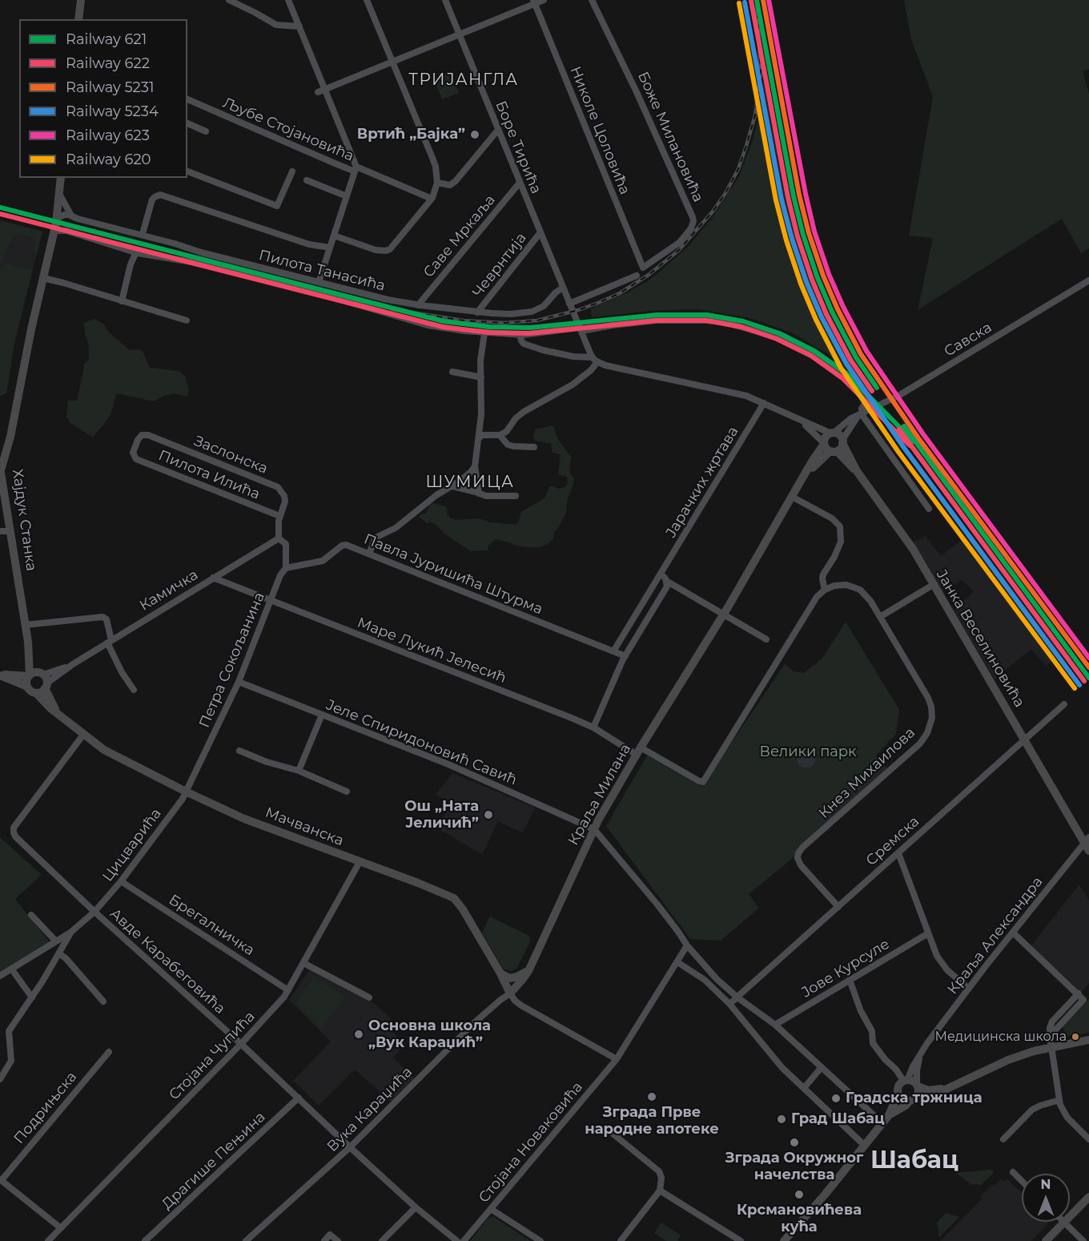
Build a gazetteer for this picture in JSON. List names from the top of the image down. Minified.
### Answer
{"streets":{"main road":["Хајдук Станка","Јанка Веселиновића","Краља Милана","Мачванска"],"street":["Љубе Стојановића","Николе Цоловића","Боже Милановића","Боре Тирића","Саве Мркаља","Чеврнтија","Пилота Танасића","Савска","Заслонска","Пилота Илића","Јарачких жртава","Павла Јуришића Штурма","Камичка","Маре Лукић Јелесић","Петра Сокољанина","Јеле Спиридоновић Савић","Кнез Михаилова","Сремска","Цицварића","Брегалничка","Краља Александра","Авде Карабеговића","Јове Курсуле","Стојана Чупића","Подрињска","Вука Караџића","Стојана Новаковића","Драгише Пењина"]},"crossings":[["Николе Цоловића","Боже Милановића"],["Боре Тирића","Саве Мркаља"],["Боре Тирића","Чеврнтија"],["Боре Тирића","Пилота Танасића"],["Саве Мркаља","Пилота Танасића"],["Чеврнтија","Пилота Танасића"],["Пилота Танасића","Хајдук Станка"],["Савска","Јанка Веселиновића"],["Савска","Краља Милана"],["Заслонска","Пилота Илића"],["Заслонска","Камичка"],["Заслонска","Петра Сокољанина"],["Јарачких жртава","Павла Јуришића Штурма"],["Хајдук Станка","Камичка"],["Хајдук Станка","Мачванска"],["Павла Јуришића Штурма","Петра Сокољанина"],["Камичка","Маре Лукић Јелесић"],["Камичка","Петра Сокољанина"],["Камичка","Мачванска"],["Јанка Веселиновића","Краља Милана"],["Јанка Веселиновића","Сремска"],["Јанка Веселиновића","Краља Александра"],["Маре Лукић Јелесић","Петра Сокољанина"],["Маре Лукић Јелесић","Краља Милана"],["Петра Сокољанина","Јеле Спиридоновић Савић"],["Петра Сокољанина","Мачванска"],["Петра Сокољанина","Цицварића"],["Јеле Спиридоновић Савић","Краља Милана"],["Кнез Михаилова","Сремска"],["Краља Милана","Мачванска"],["Краља Милана","Вука Караџића"],["Мачванска","Цицварића"],["Мачванска","Авде Карабеговића"],["Мачванска","Стојана Чупића"],["Мачванска","Вука Караџића"],["Цицварића","Брегалничка"],["Цицварића","Авде Карабеговића"],["Брегалничка","Стојана Чупића"],["Авде Карабеговића","Стојана Чупића"],["Авде Карабеговића","Вука Караџића"],["Авде Карабеговића","Драгише Пењина"]],"districts":["ТРИЈАНГЛА","ШУМИЦА","Шабац"],"parks":["Велики парк"],"places":["Вртић „Бајка”","Ош „Ната Јеличић”","Основна школа „Вук Караџић”","Медицинска школа","Зграда Прве народне апотеке","Градска тржница","Град Шабац","Зграда Окружног начелства","Крсмановићева кућа"],"lines":["rail line 621","rail line 5231","rail line 623","rail line 622","rail line 5234","rail line 620"],"legend":["Railway 621","Railway 622","Railway 5231","Railway 5234","Railway 623","Railway 620"],"north":"top"}
